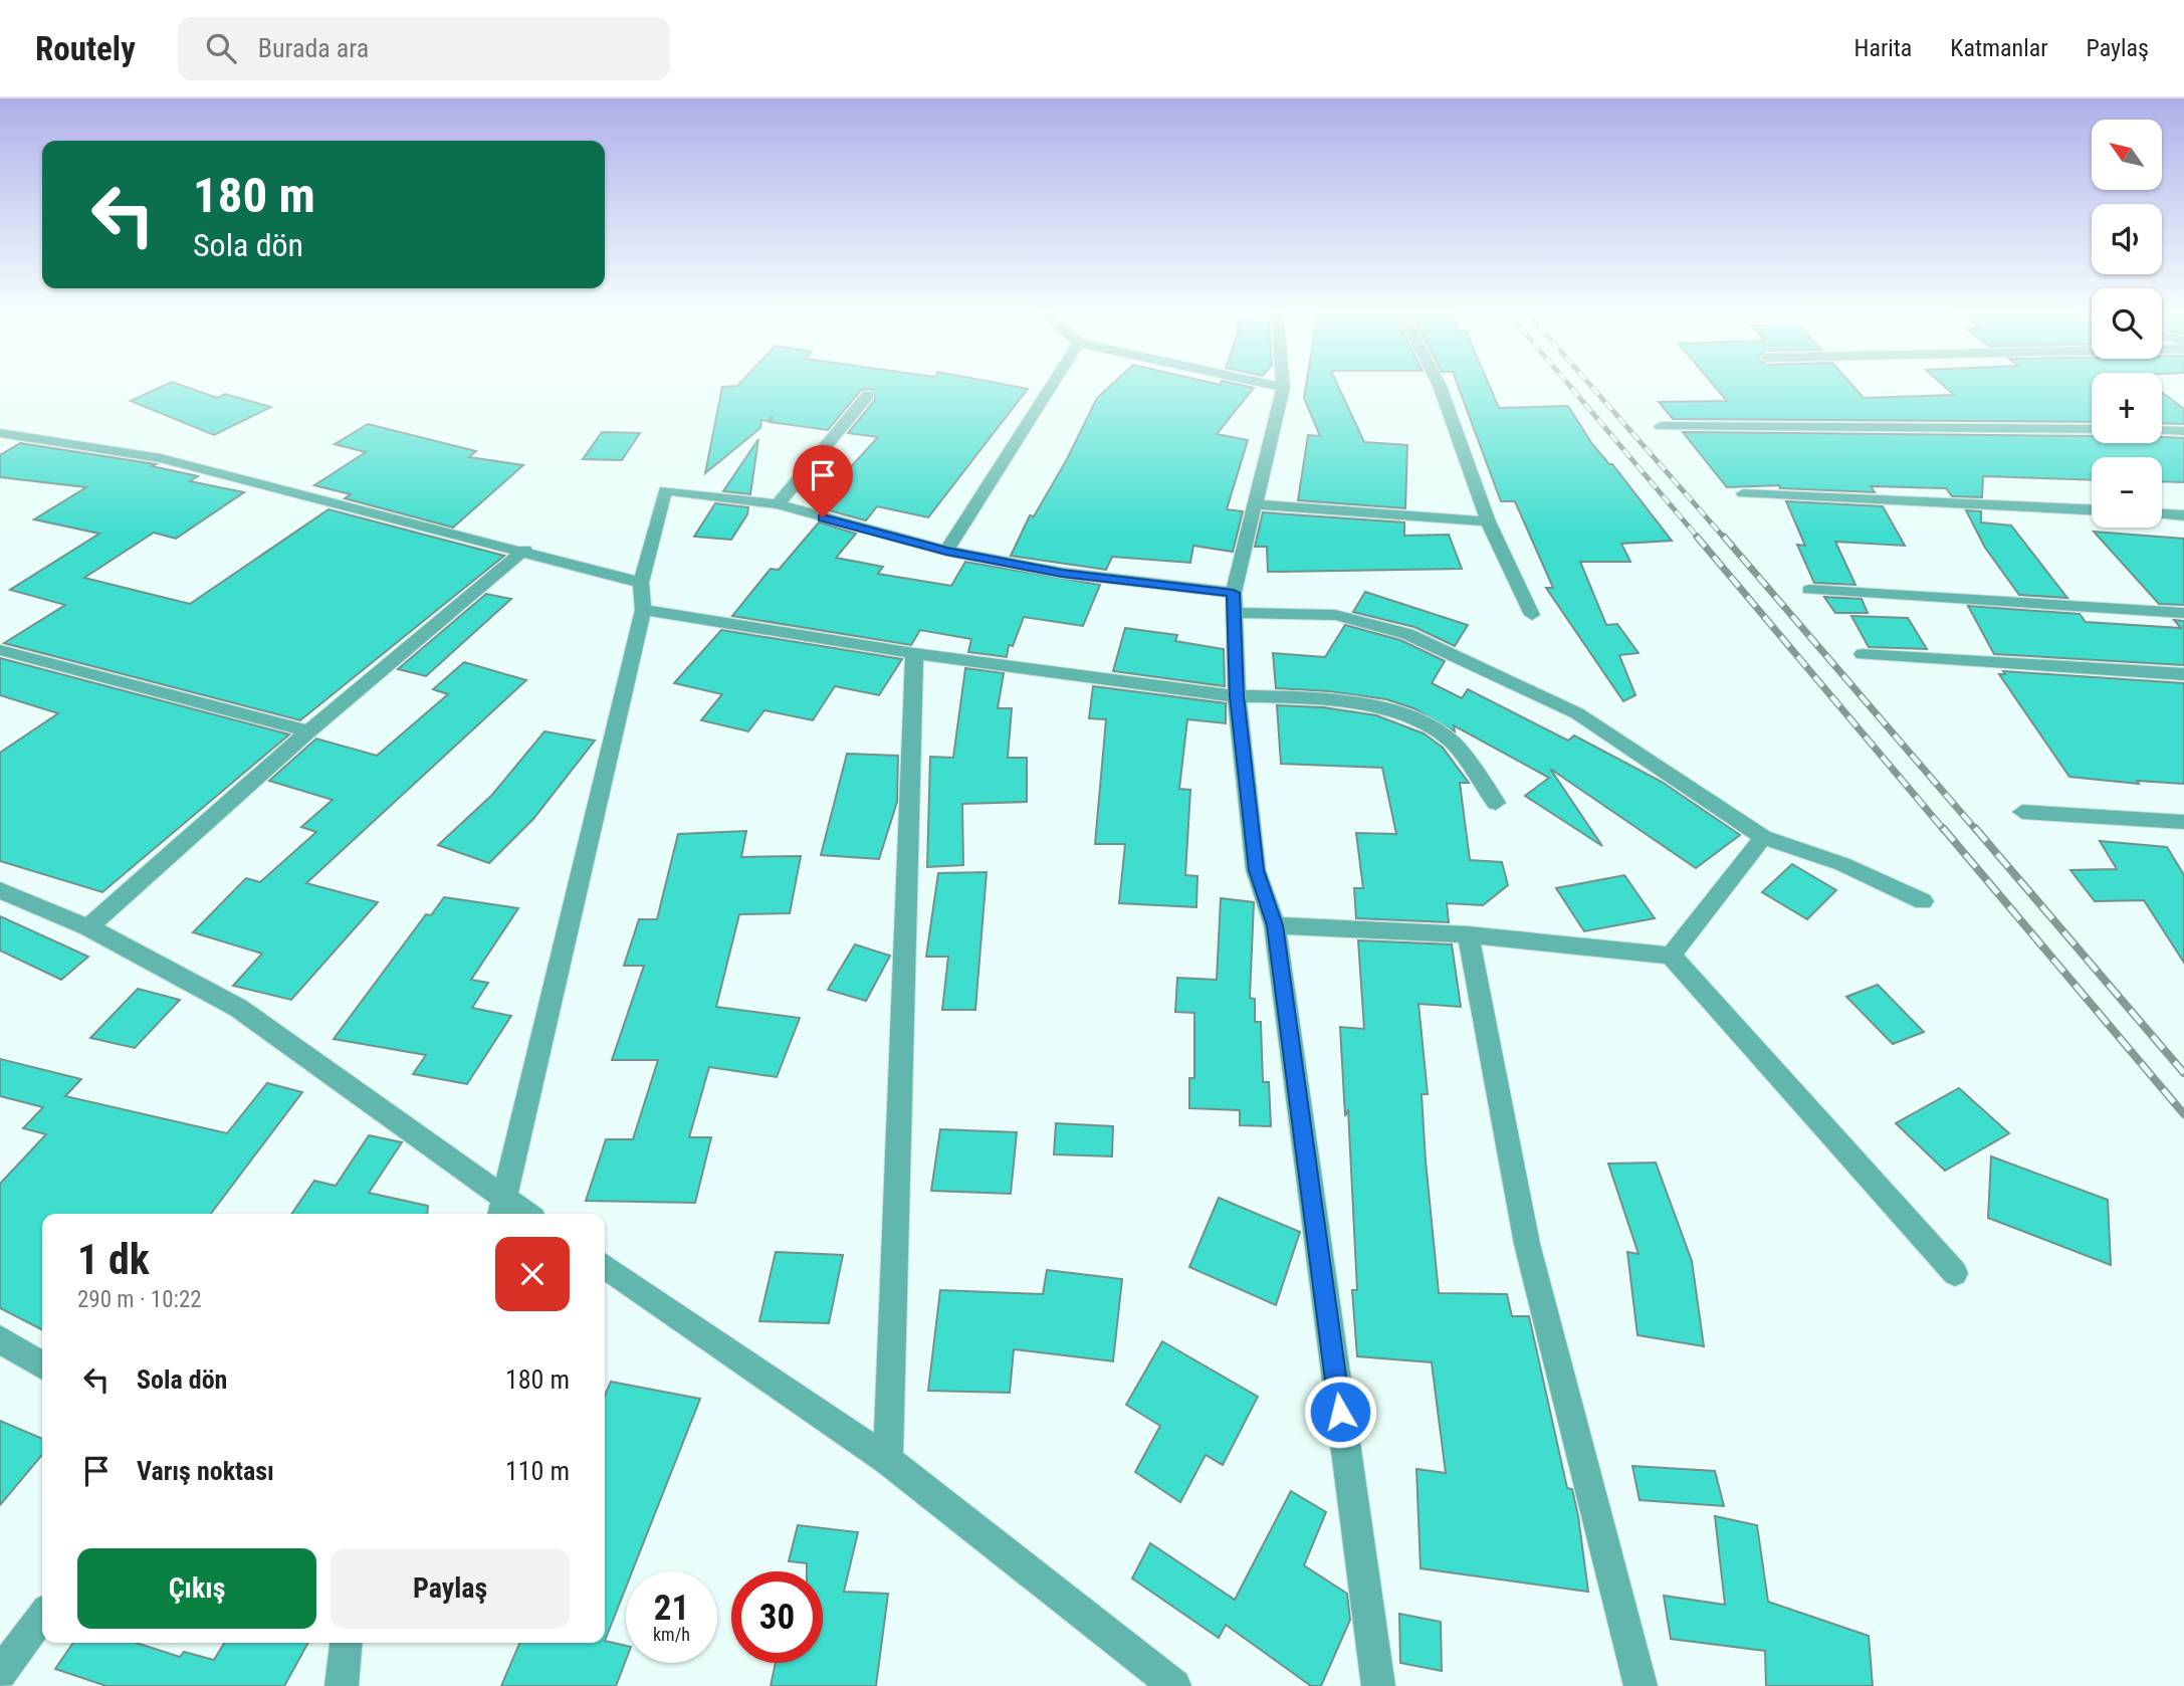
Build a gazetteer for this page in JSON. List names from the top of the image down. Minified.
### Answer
{"north":"top left","page":{"header":"Routely","search":"Burada ara","nav":["Harita","Katmanlar","Paylaş"],"map_buttons":["+","−"],"turn":["180 m","Sola dön"],"heading":["1 dk","290 m · 10:22"],"list":[{"name":"Sola dön","value":"180 m"},{"name":"Varış noktası","value":"110 m"}],"buttons":["Çıkış","Paylaş"],"speed":"21 km/h","limit":"30"}}
